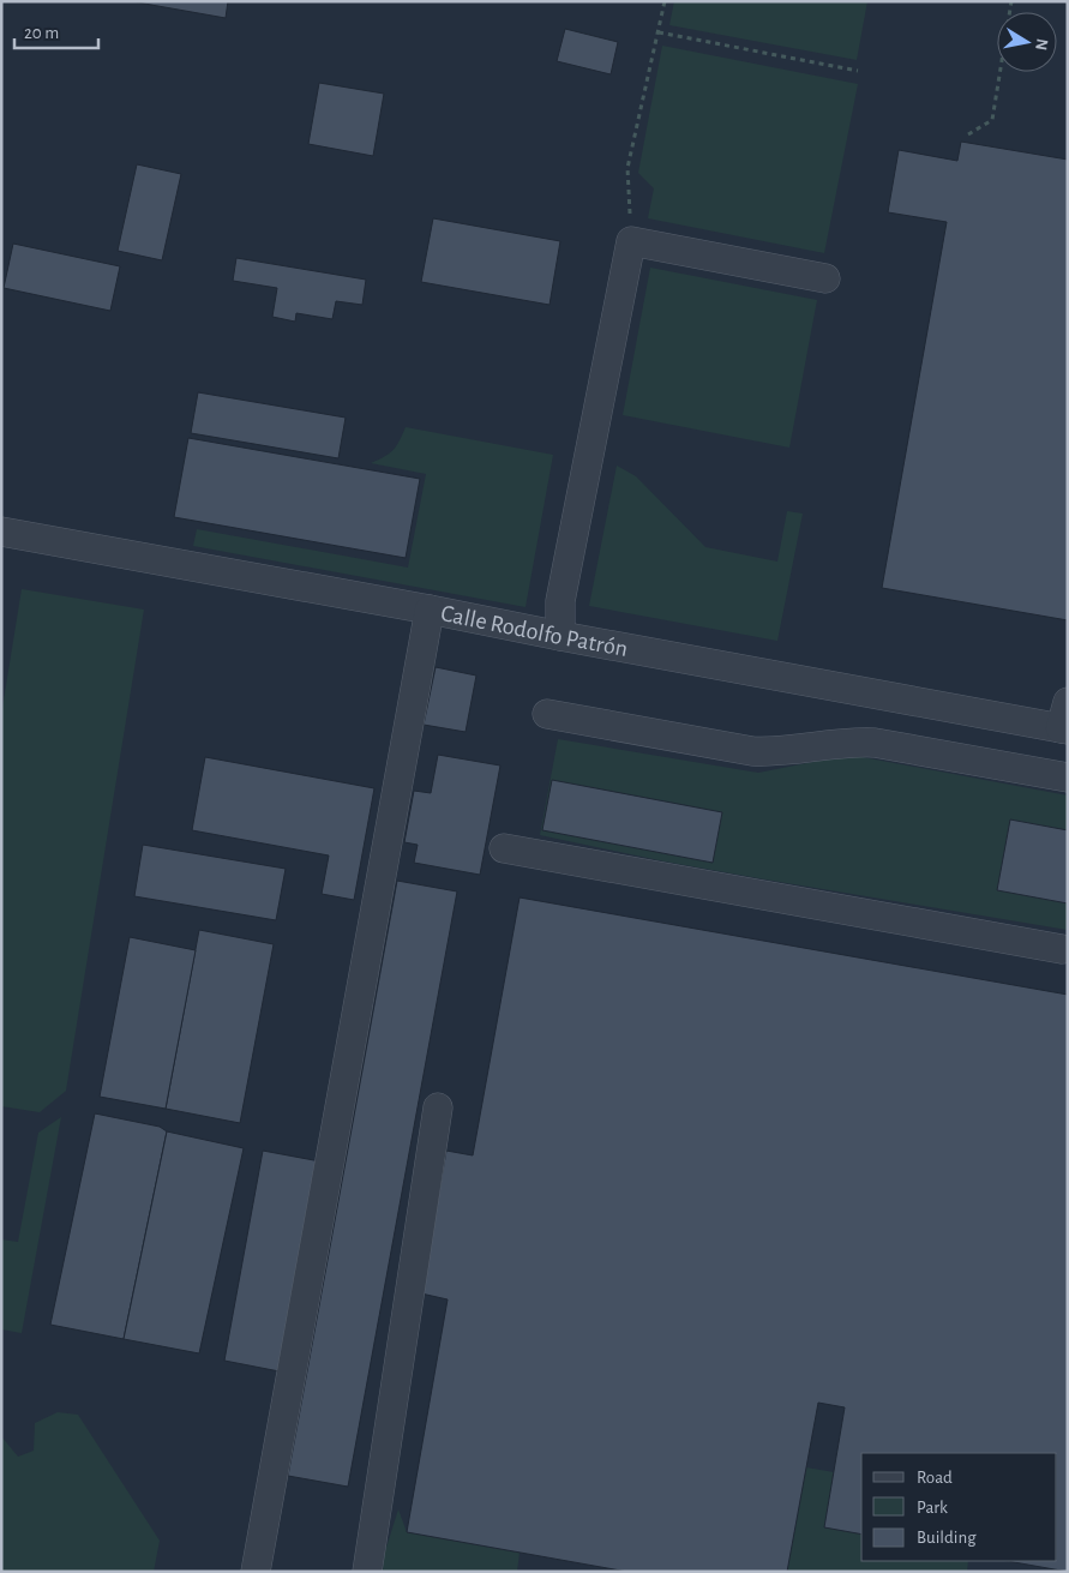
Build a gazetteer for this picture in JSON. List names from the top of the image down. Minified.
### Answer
{"streets":{"street":["Calle Rodolfo Patrón"]},"legend":["Road","Park","Building"],"scale_bar":"20 m","north":"right"}
